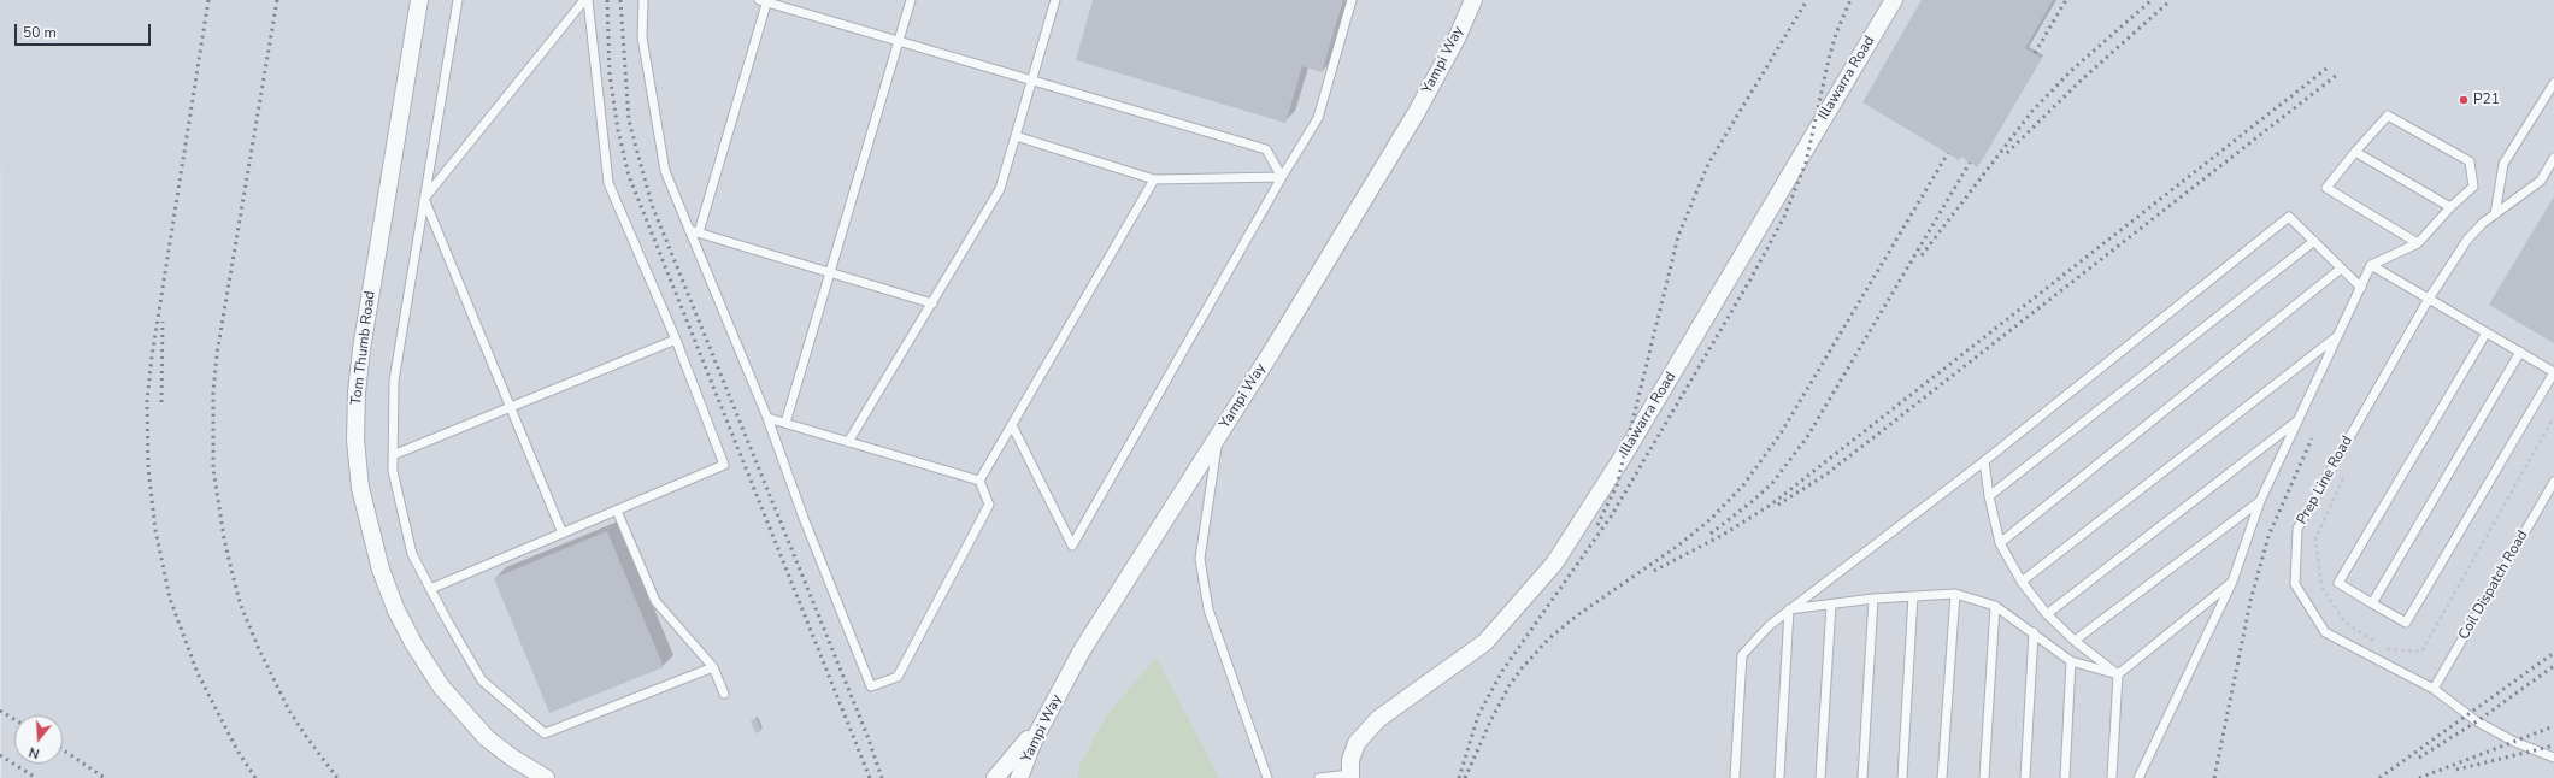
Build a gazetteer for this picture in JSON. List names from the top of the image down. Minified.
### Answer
{"streets":{"street":["Yampi Way","Illawarra Road","Tom Thumb Road"],"lane":["Prep Line Road","Coil Dispatch Road"]},"crossings":[["Prep Line Road","Coil Dispatch Road"]],"places":["P21"],"scale_bar":"50 m","north":"bottom"}
